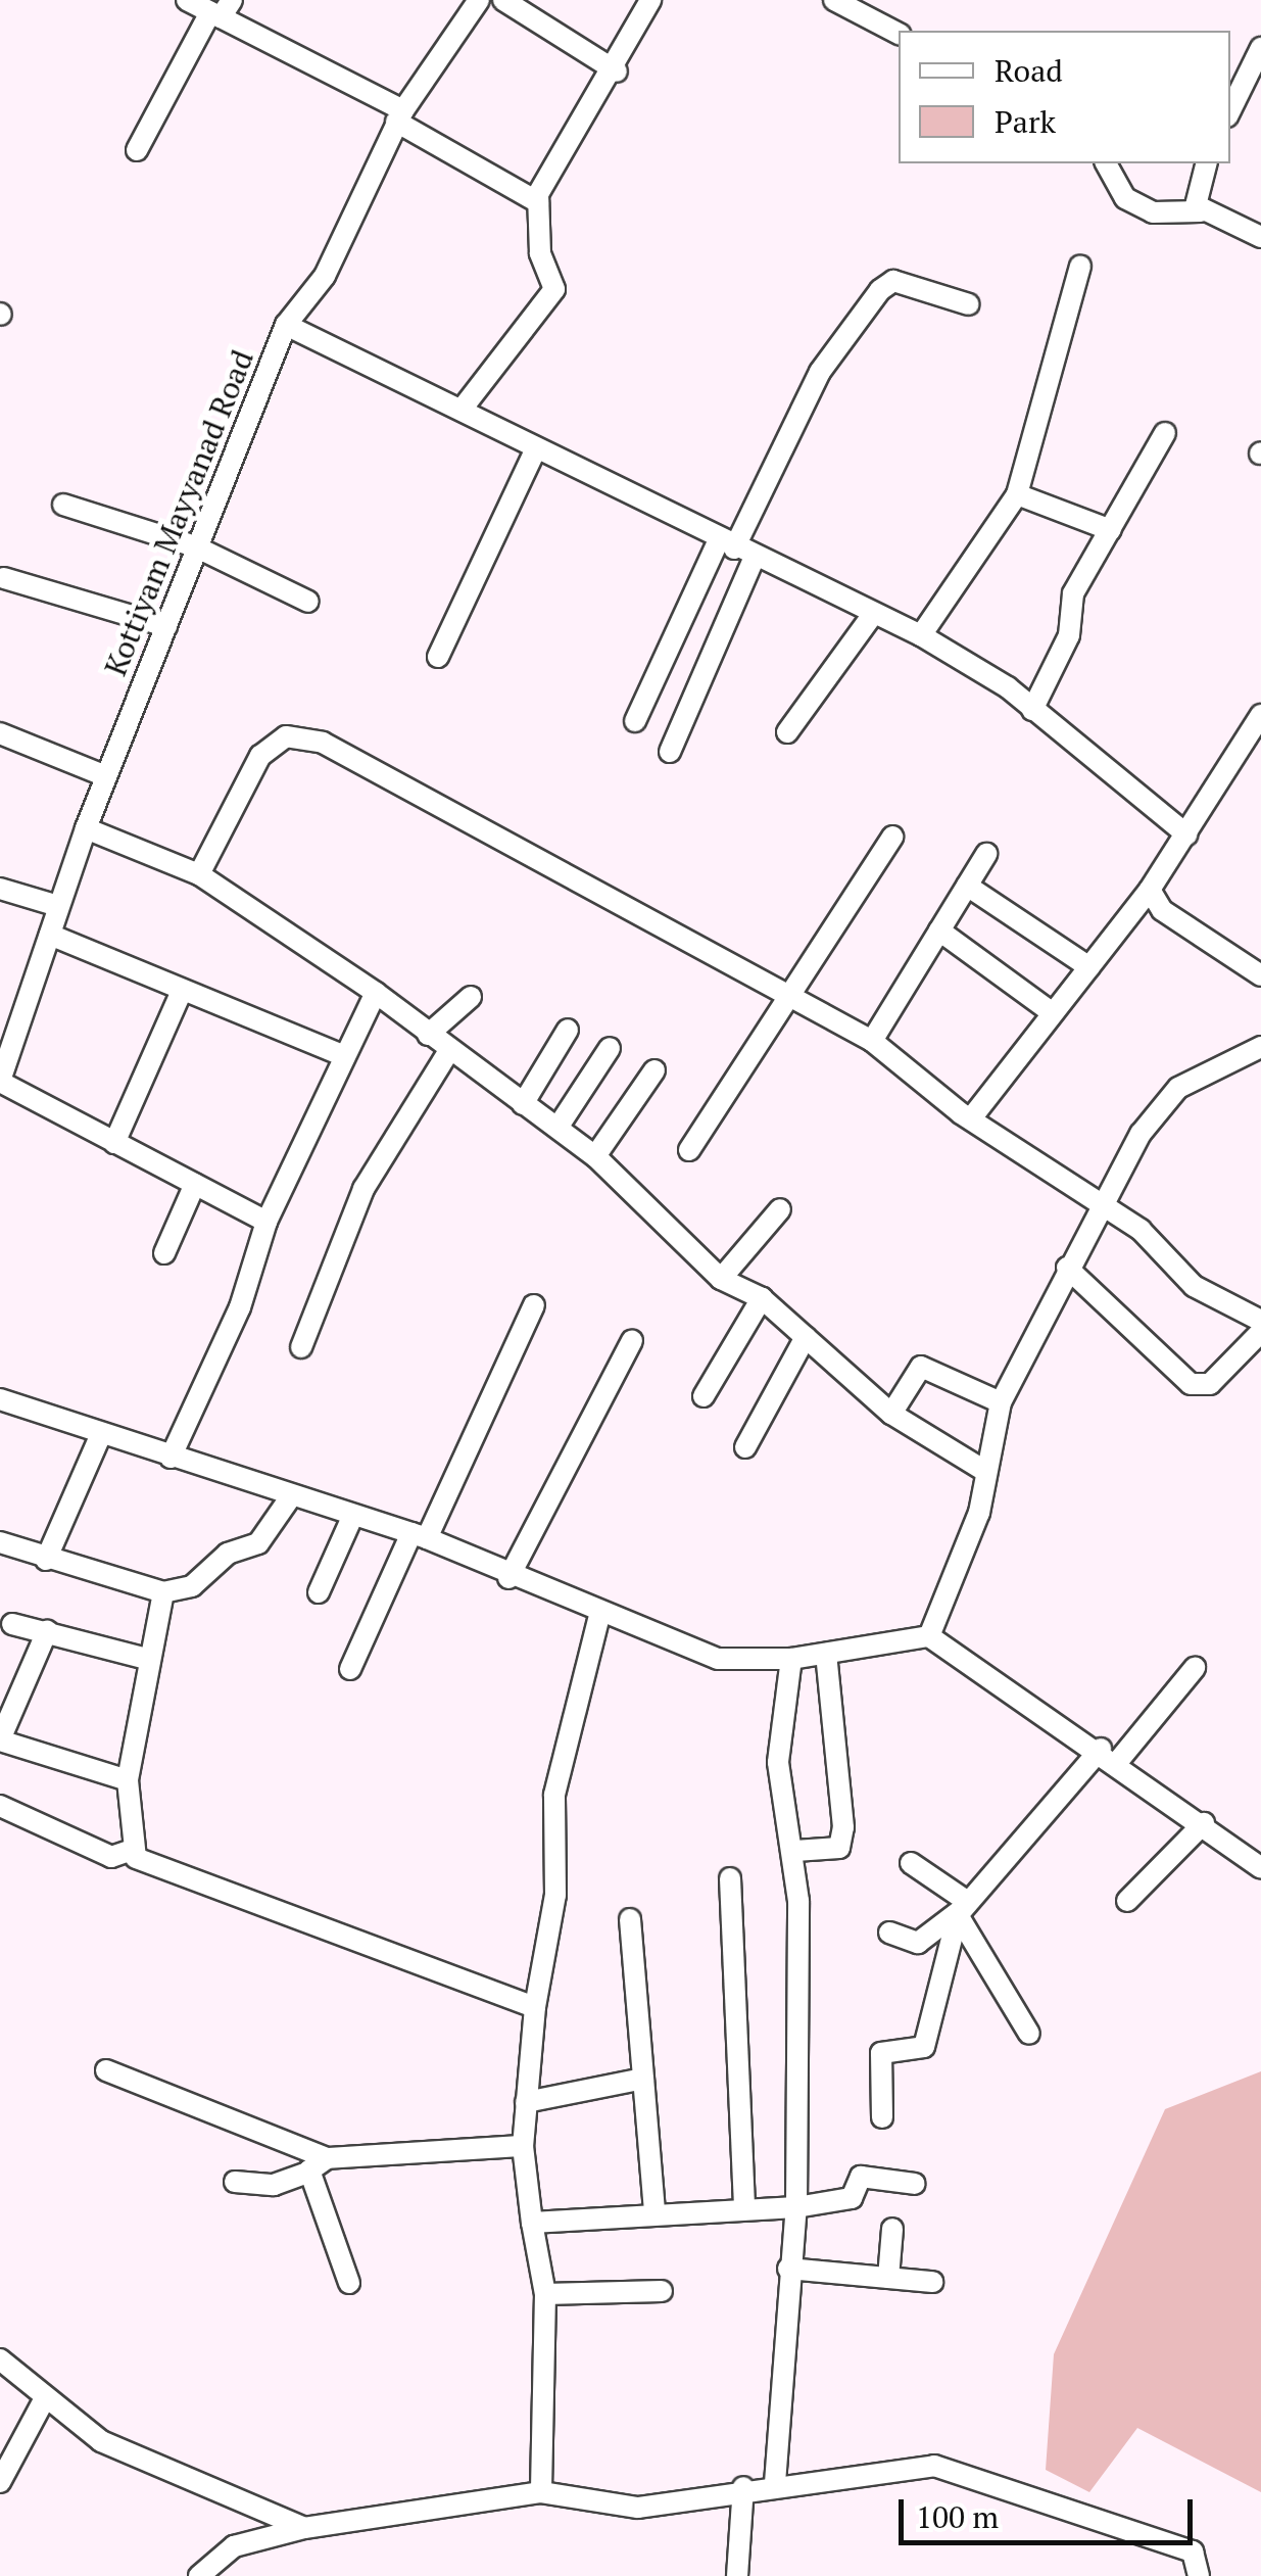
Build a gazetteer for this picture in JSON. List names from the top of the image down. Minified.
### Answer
{"streets":{"street":["Kottiyam Mayyanad Road"]},"legend":["Road","Park"],"scale_bar":"100 m"}
